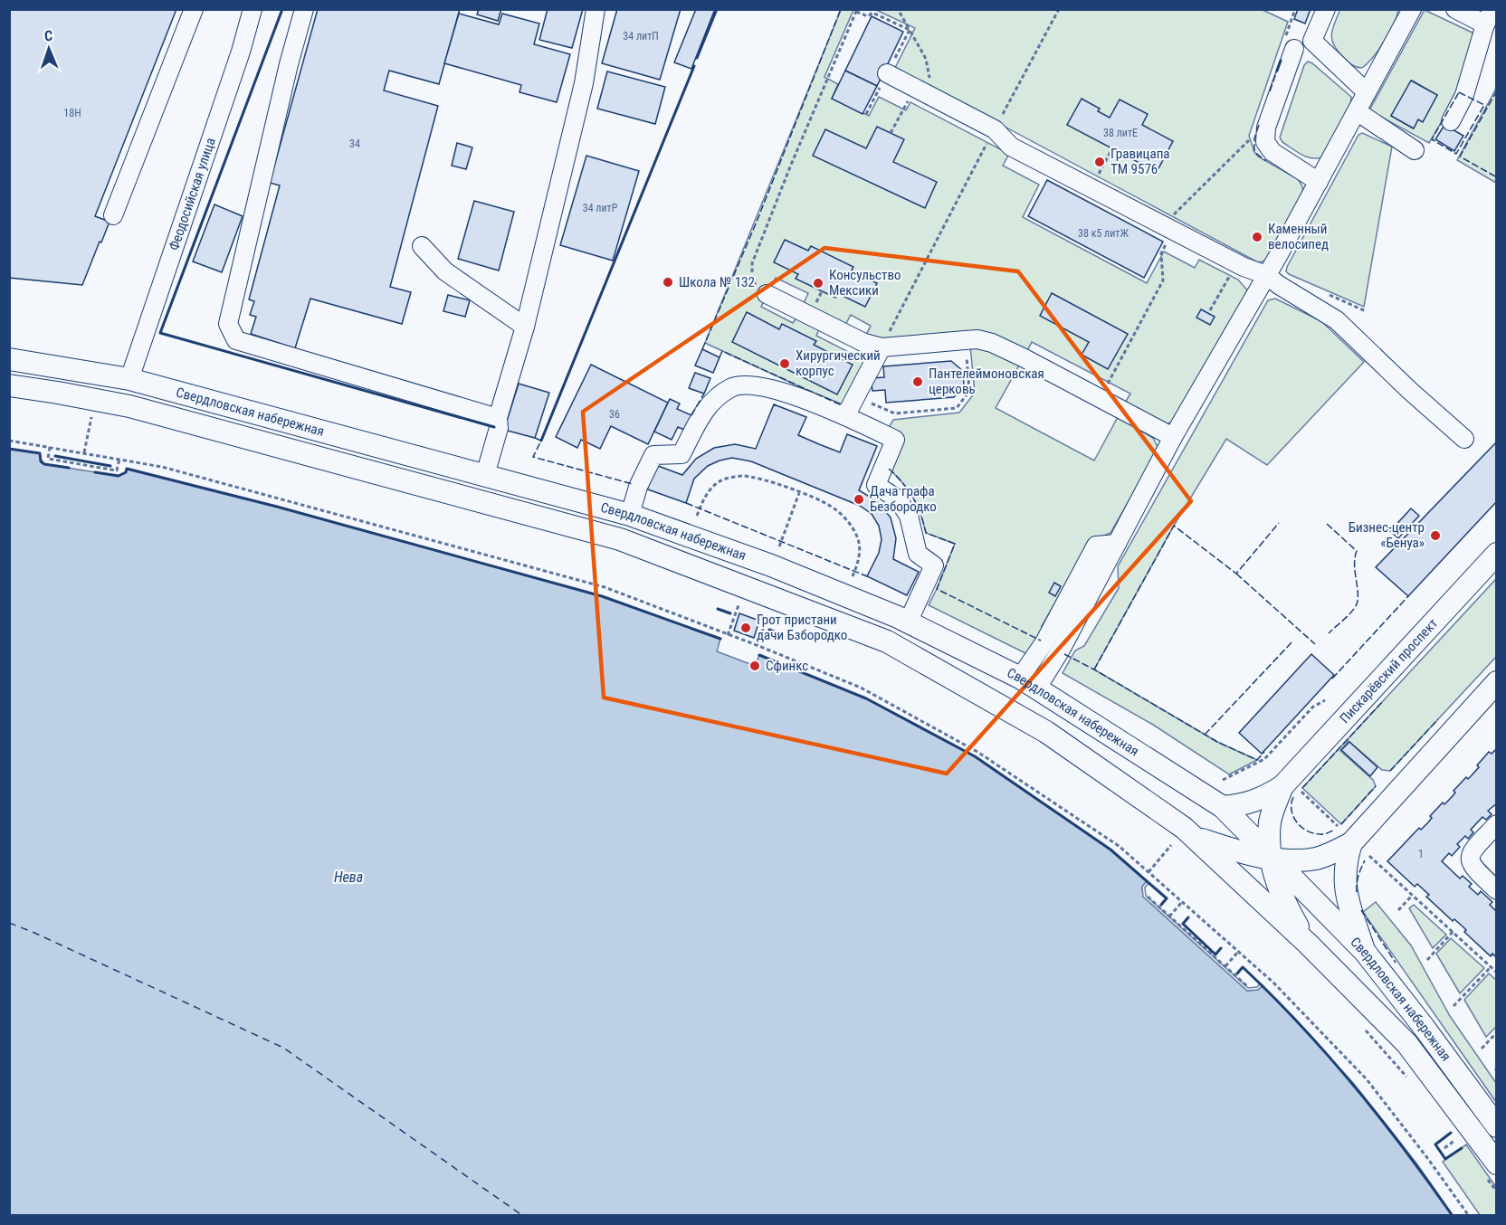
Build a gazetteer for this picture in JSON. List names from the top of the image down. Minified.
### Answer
{"streets":{"main road":["Свердловская набережная","Пискарёвский проспект"],"street":["Феодосийская улица"]},"crossings":[["Феодосийская улица","Свердловская набережная"],["Свердловская набережная","Пискарёвский проспект"]],"water":["Нева"],"places":["Гравицапа ТМ 9576","Каменный велосипед","Школа № 132","Консульство Мексики","Хирургический корпус","Пантелеймоновская церковь","Дача графа Безбородко","Бизнес-центр «Бенуа»","Грот пристани дачи Бзбородко","Сфинкс"],"house_numbers":["34 литП","18Н","38 литЕ","34","34 литР","38 к5 литЖ","36","1"],"north":"top"}
